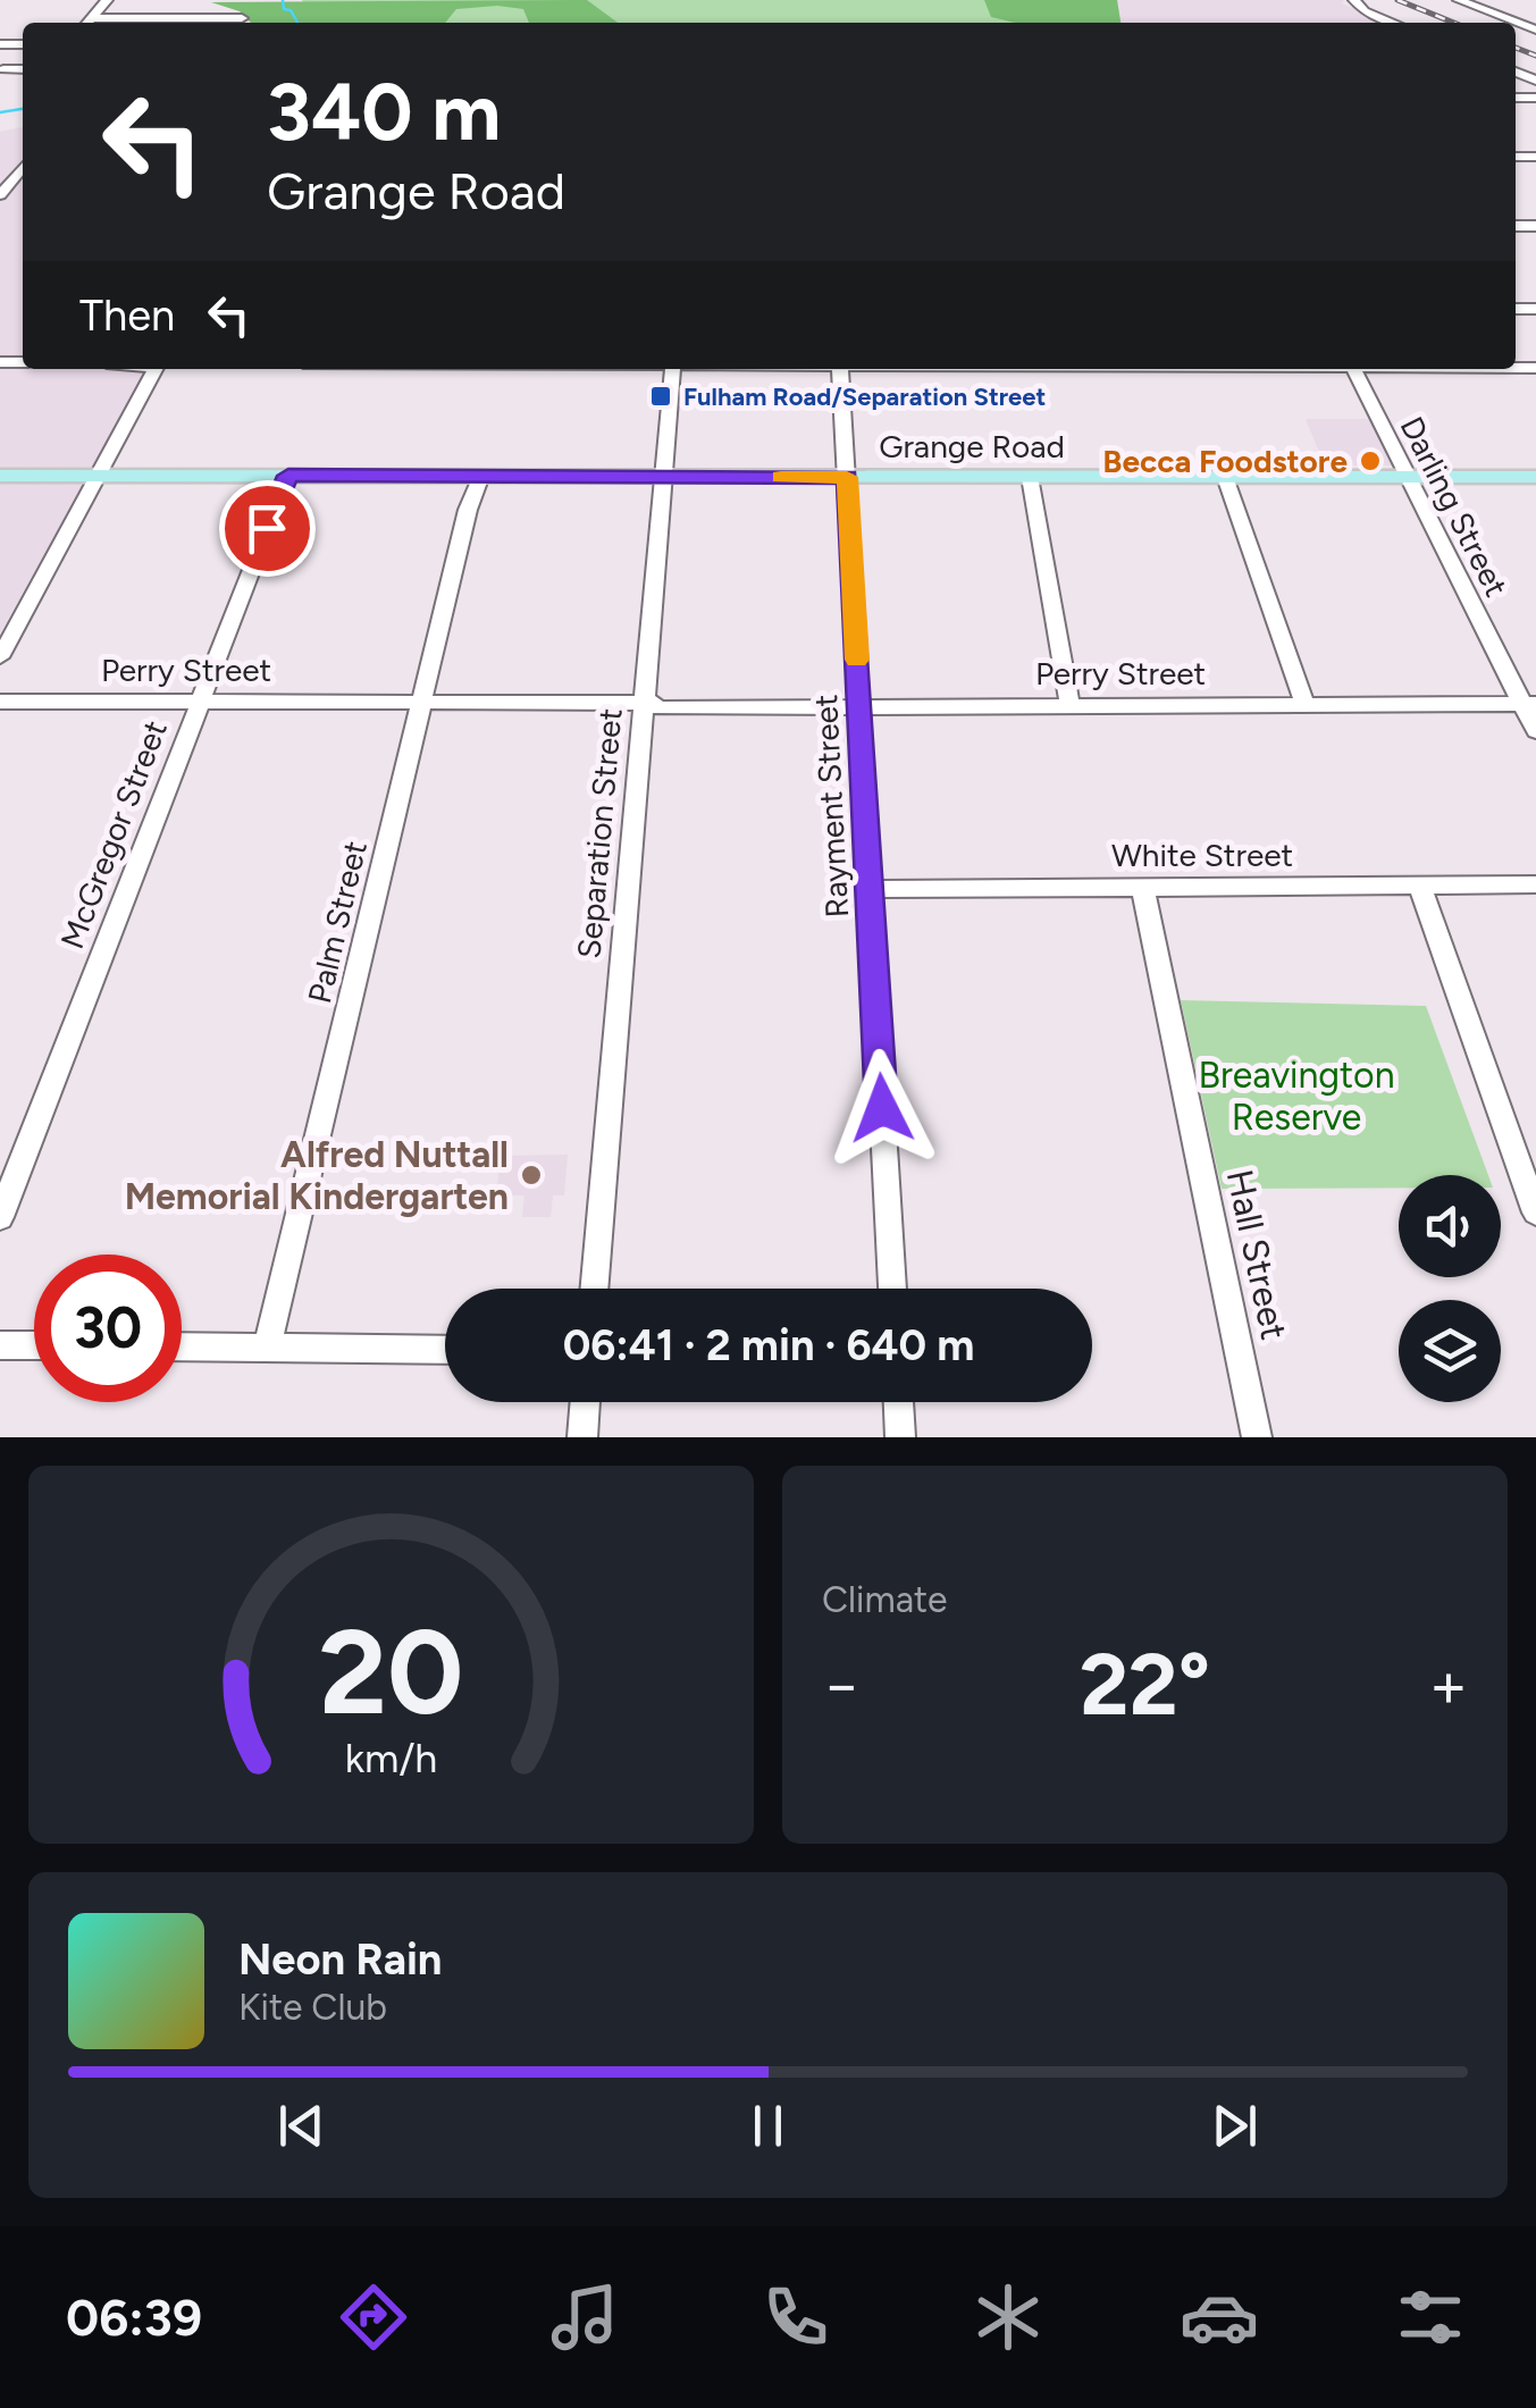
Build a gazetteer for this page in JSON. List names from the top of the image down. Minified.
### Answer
{"streets":{"main road":["Grange Road"],"street":["Darling Street","Perry Street","Rayment Street","Separation Street","McGregor Street","White Street","Palm Street","Hall Street"]},"crossings":[["Grange Road","Darling Street"],["Grange Road","Rayment Street"],["Grange Road","Separation Street"],["Grange Road","McGregor Street"],["Grange Road","Palm Street"],["Darling Street","Perry Street"],["Perry Street","Rayment Street"],["Perry Street","Separation Street"],["Perry Street","McGregor Street"],["Perry Street","Palm Street"],["Rayment Street","White Street"],["White Street","Hall Street"]],"parks":["Breavington Reserve"],"places":{"transit":["Fulham Road/Separation Street"],"other":["Becca Foodstore","Alfred Nuttall Memorial Kindergarten"]},"page":{"turn":["340 m","Grange Road"],"then":"Then","limit":"30","trip":"06:41 · 2 min · 640 m","tile":"Climate","heat":["−","22°","+"],"song":["Neon Rain","Kite Club"],"tabs":"06:39","gauge":["20","km/h"]}}
